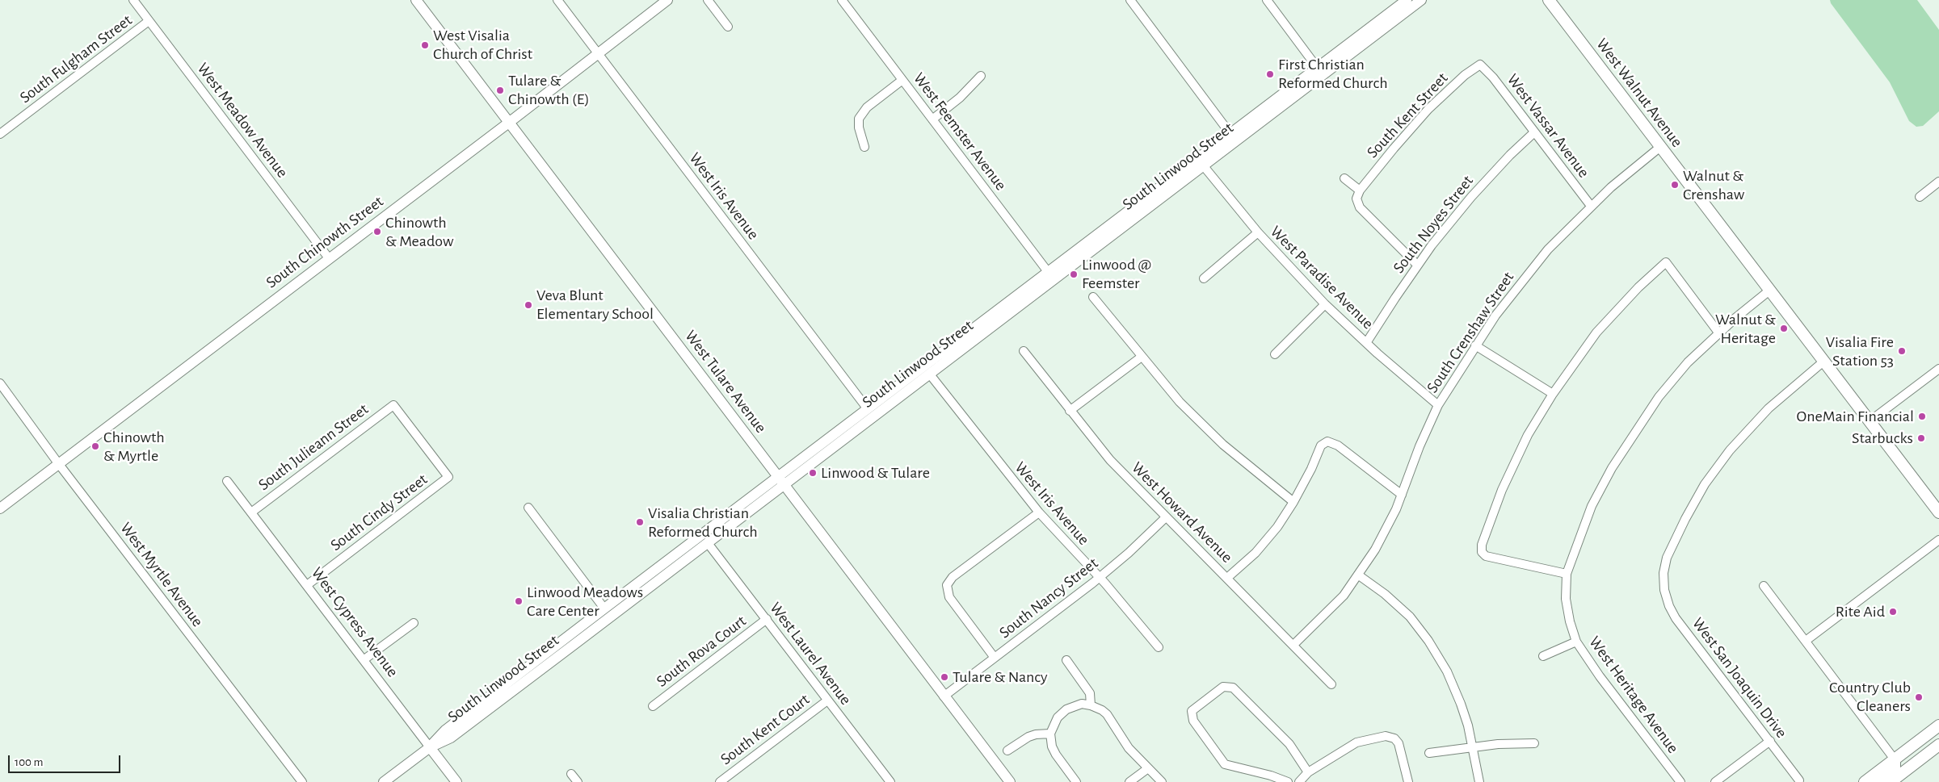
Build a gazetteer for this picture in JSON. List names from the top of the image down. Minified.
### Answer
{"streets":{"main road":["West Walnut Avenue"],"street":["South Fulgham Street","South Kent Street","West Meadow Avenue","West Vassar Avenue","West Feemster Avenue","South Linwood Street","West Iris Avenue","South Noyes Street","South Chinowth Street","West Paradise Avenue","South Crenshaw Street","West Tulare Avenue","South Julieann Street","South Cindy Street","West Howard Avenue","West Myrtle Avenue","South Nancy Street","West Cypress Avenue","South Rova Court","West Laurel Avenue","West San Joaquin Drive","West Heritage Avenue","South Kent Court"]},"crossings":[["South Fulgham Street","West Meadow Avenue"],["West Walnut Avenue","South Crenshaw Street"],["West Walnut Avenue","West San Joaquin Drive"],["West Walnut Avenue","West Heritage Avenue"],["South Kent Street","West Vassar Avenue"],["West Meadow Avenue","South Chinowth Street"],["West Vassar Avenue","South Noyes Street"],["West Vassar Avenue","South Crenshaw Street"],["West Feemster Avenue","South Linwood Street"],["South Linwood Street","West Iris Avenue"],["South Linwood Street","West Paradise Avenue"],["South Linwood Street","West Tulare Avenue"],["South Linwood Street","West Cypress Avenue"],["South Linwood Street","West Laurel Avenue"],["West Iris Avenue","South Chinowth Street"],["West Iris Avenue","South Nancy Street"],["South Noyes Street","West Paradise Avenue"],["South Chinowth Street","West Tulare Avenue"],["South Chinowth Street","West Myrtle Avenue"],["West Paradise Avenue","South Crenshaw Street"],["South Crenshaw Street","West Howard Avenue"],["West Tulare Avenue","South Nancy Street"],["South Julieann Street","South Cindy Street"],["South Julieann Street","West Cypress Avenue"],["South Cindy Street","West Cypress Avenue"],["West Howard Avenue","South Nancy Street"],["South Rova Court","West Laurel Avenue"],["West Laurel Avenue","South Kent Court"]],"places":["West Visalia Church of Christ","First Christian Reformed Church","Tulare & Chinowth (E)","Walnut & Crenshaw","Chinowth & Meadow","Linwood @ Feemster","Veva Blunt Elementary School","Walnut & Heritage","Visalia Fire Station 53","OneMain Financial","Starbucks","Chinowth & Myrtle","Linwood & Tulare","Visalia Christian Reformed Church","Linwood Meadows Care Center","Rite Aid","Tulare & Nancy","Country Club Cleaners"],"scale_bar":"100 m"}
